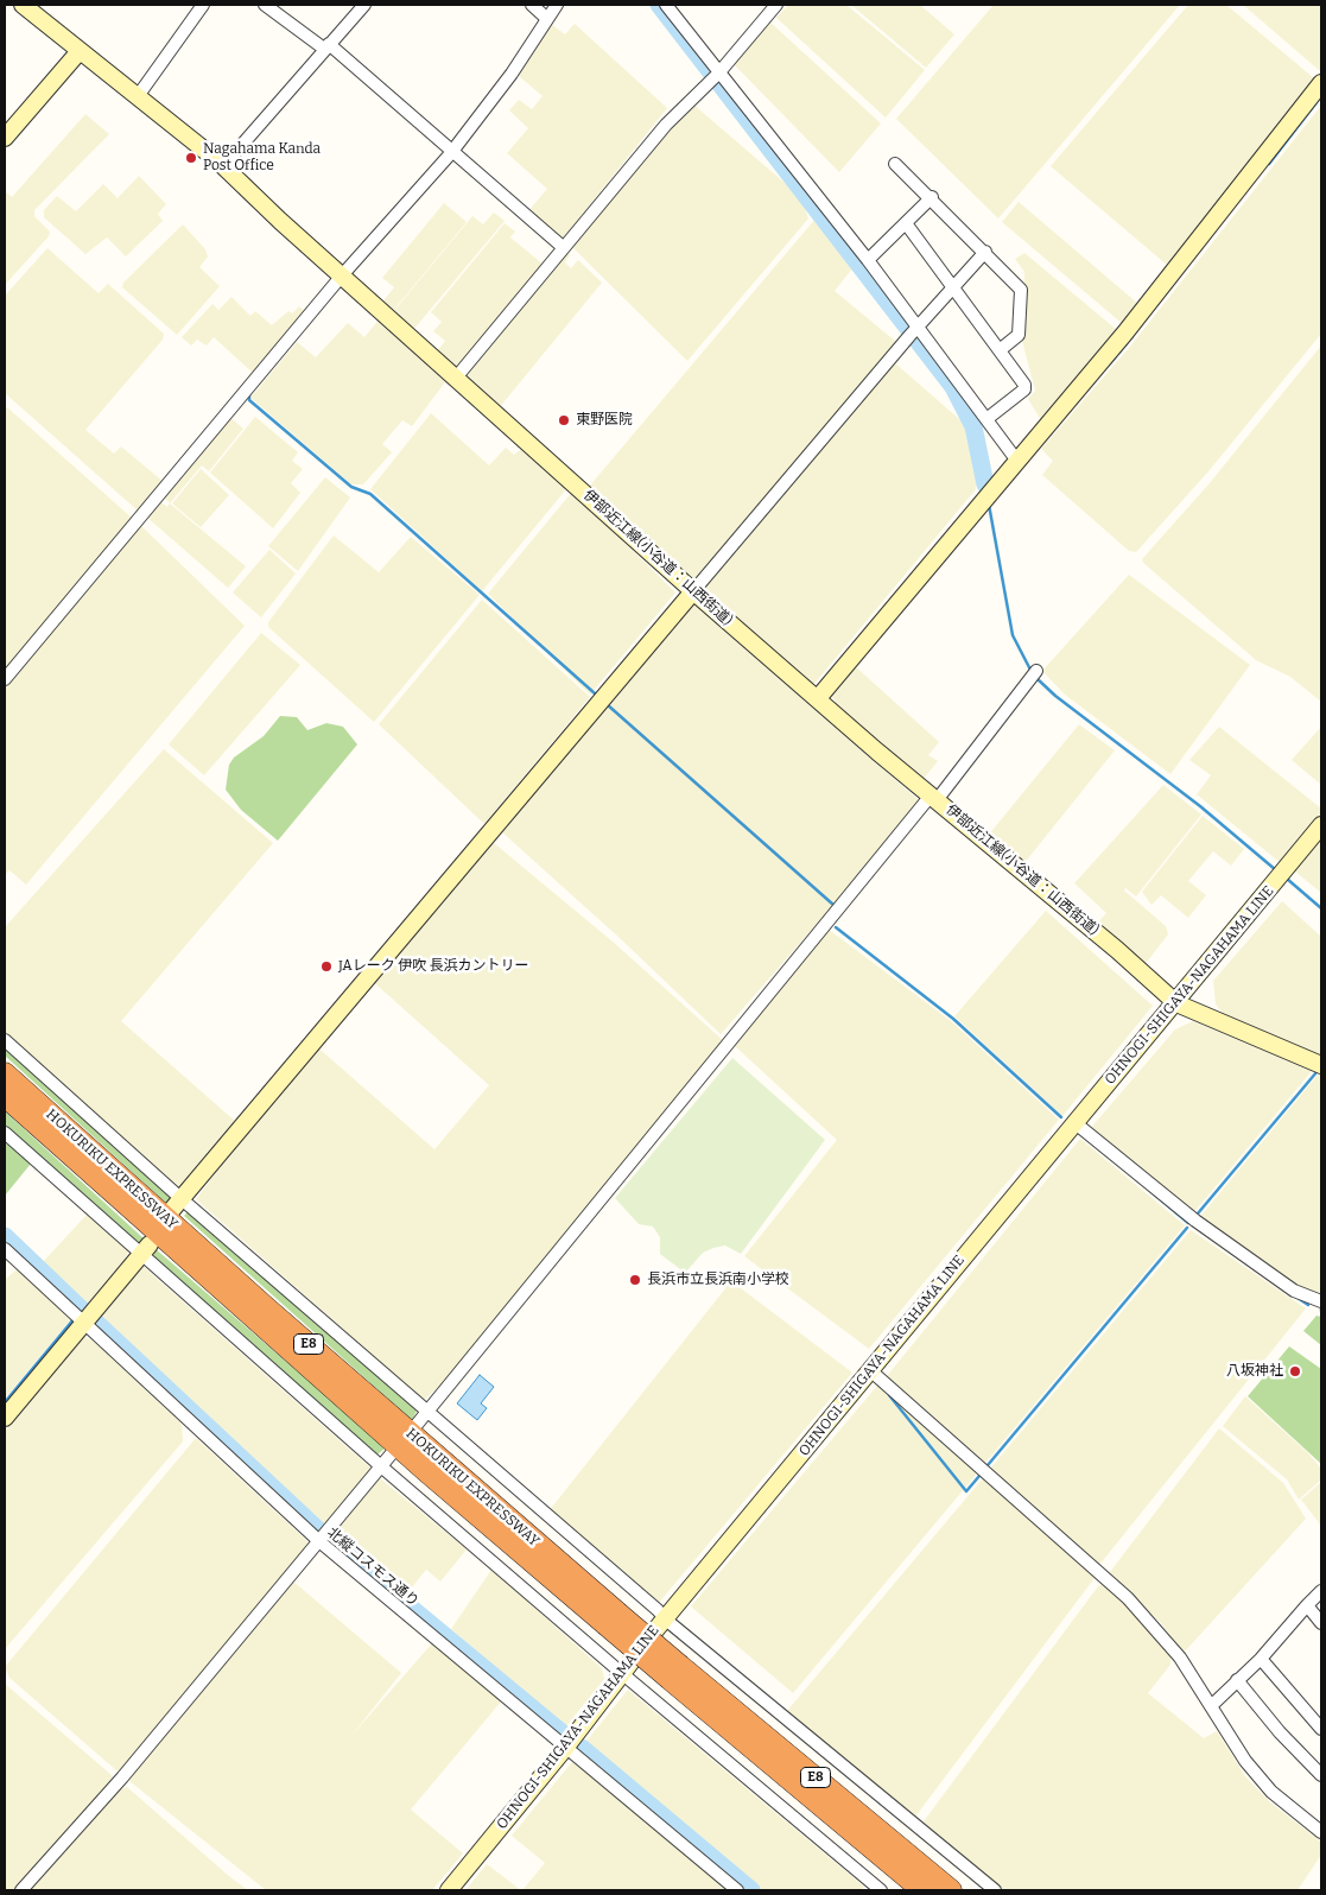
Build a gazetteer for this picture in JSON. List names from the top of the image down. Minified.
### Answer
{"streets":{"highway":["HOKURIKU EXPRESSWAY","E8"],"main road":["伊部近江線(小谷道：山西街道)","OHNOGI-SHIGAYA-NAGAHAMA LINE"],"street":["北縦コスモス通り"]},"crossings":[["伊部近江線(小谷道：山西街道)","OHNOGI-SHIGAYA-NAGAHAMA LINE"],["OHNOGI-SHIGAYA-NAGAHAMA LINE","北縦コスモス通り"]],"places":["Nagahama Kanda Post Office","東野医院","JAレーク 伊吹 長浜カントリー","長浜市立長浜南小学校","八坂神社"]}
